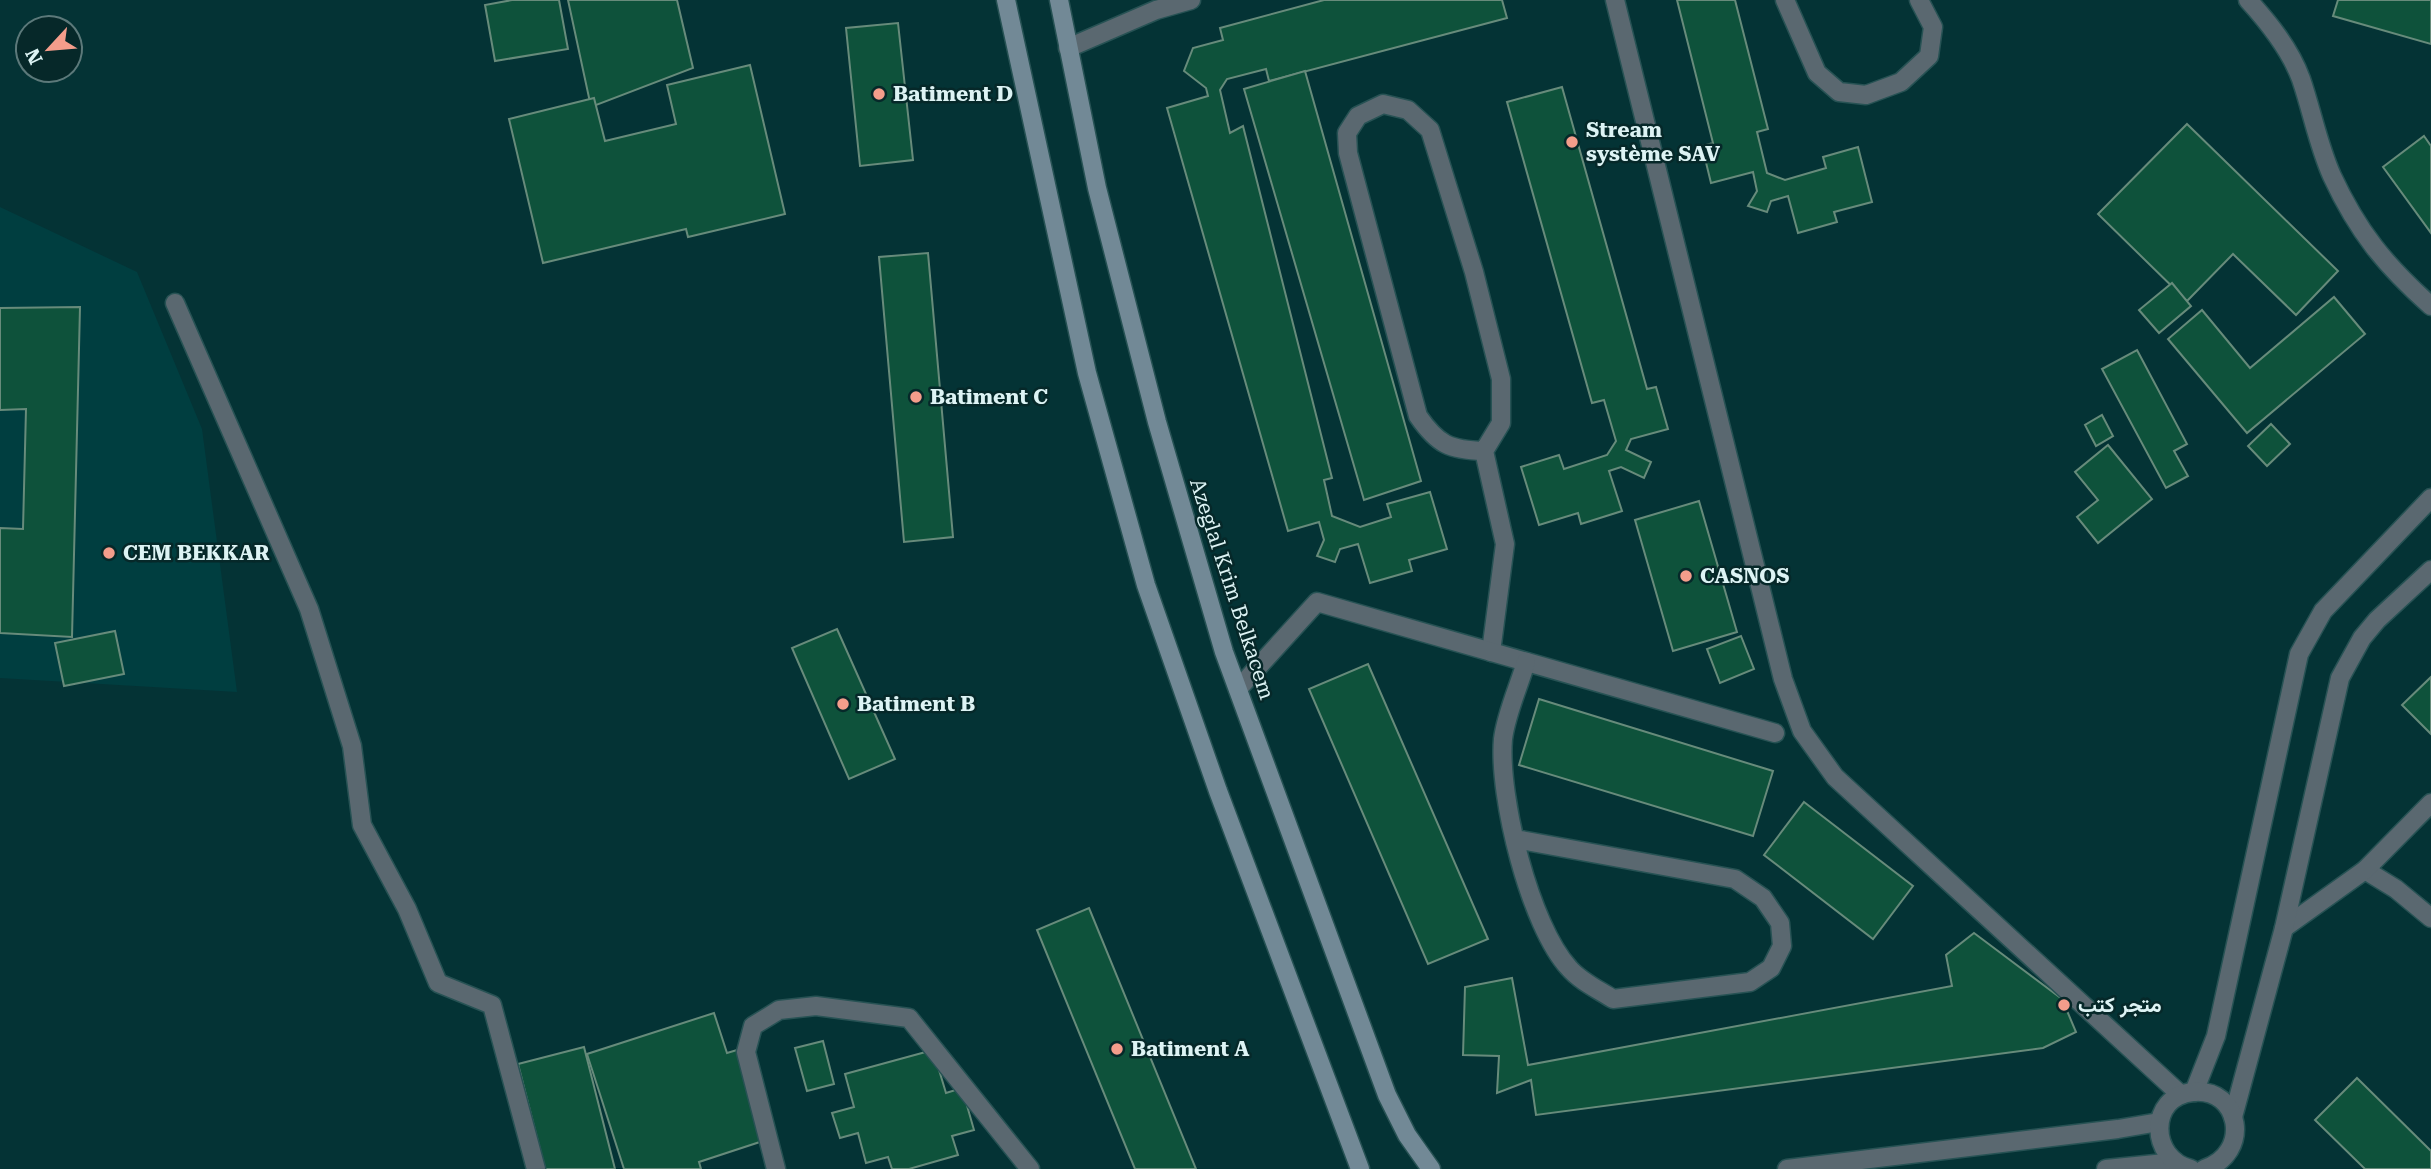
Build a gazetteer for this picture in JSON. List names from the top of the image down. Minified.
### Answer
{"streets":{"main road":["Azeglal Krim Belkacem"]},"places":["Batiment D","Stream système SAV","Batiment C","CEM BEKKAR","CASNOS","Batiment B","متجر كتب","Batiment A"],"north":"bottom left"}
